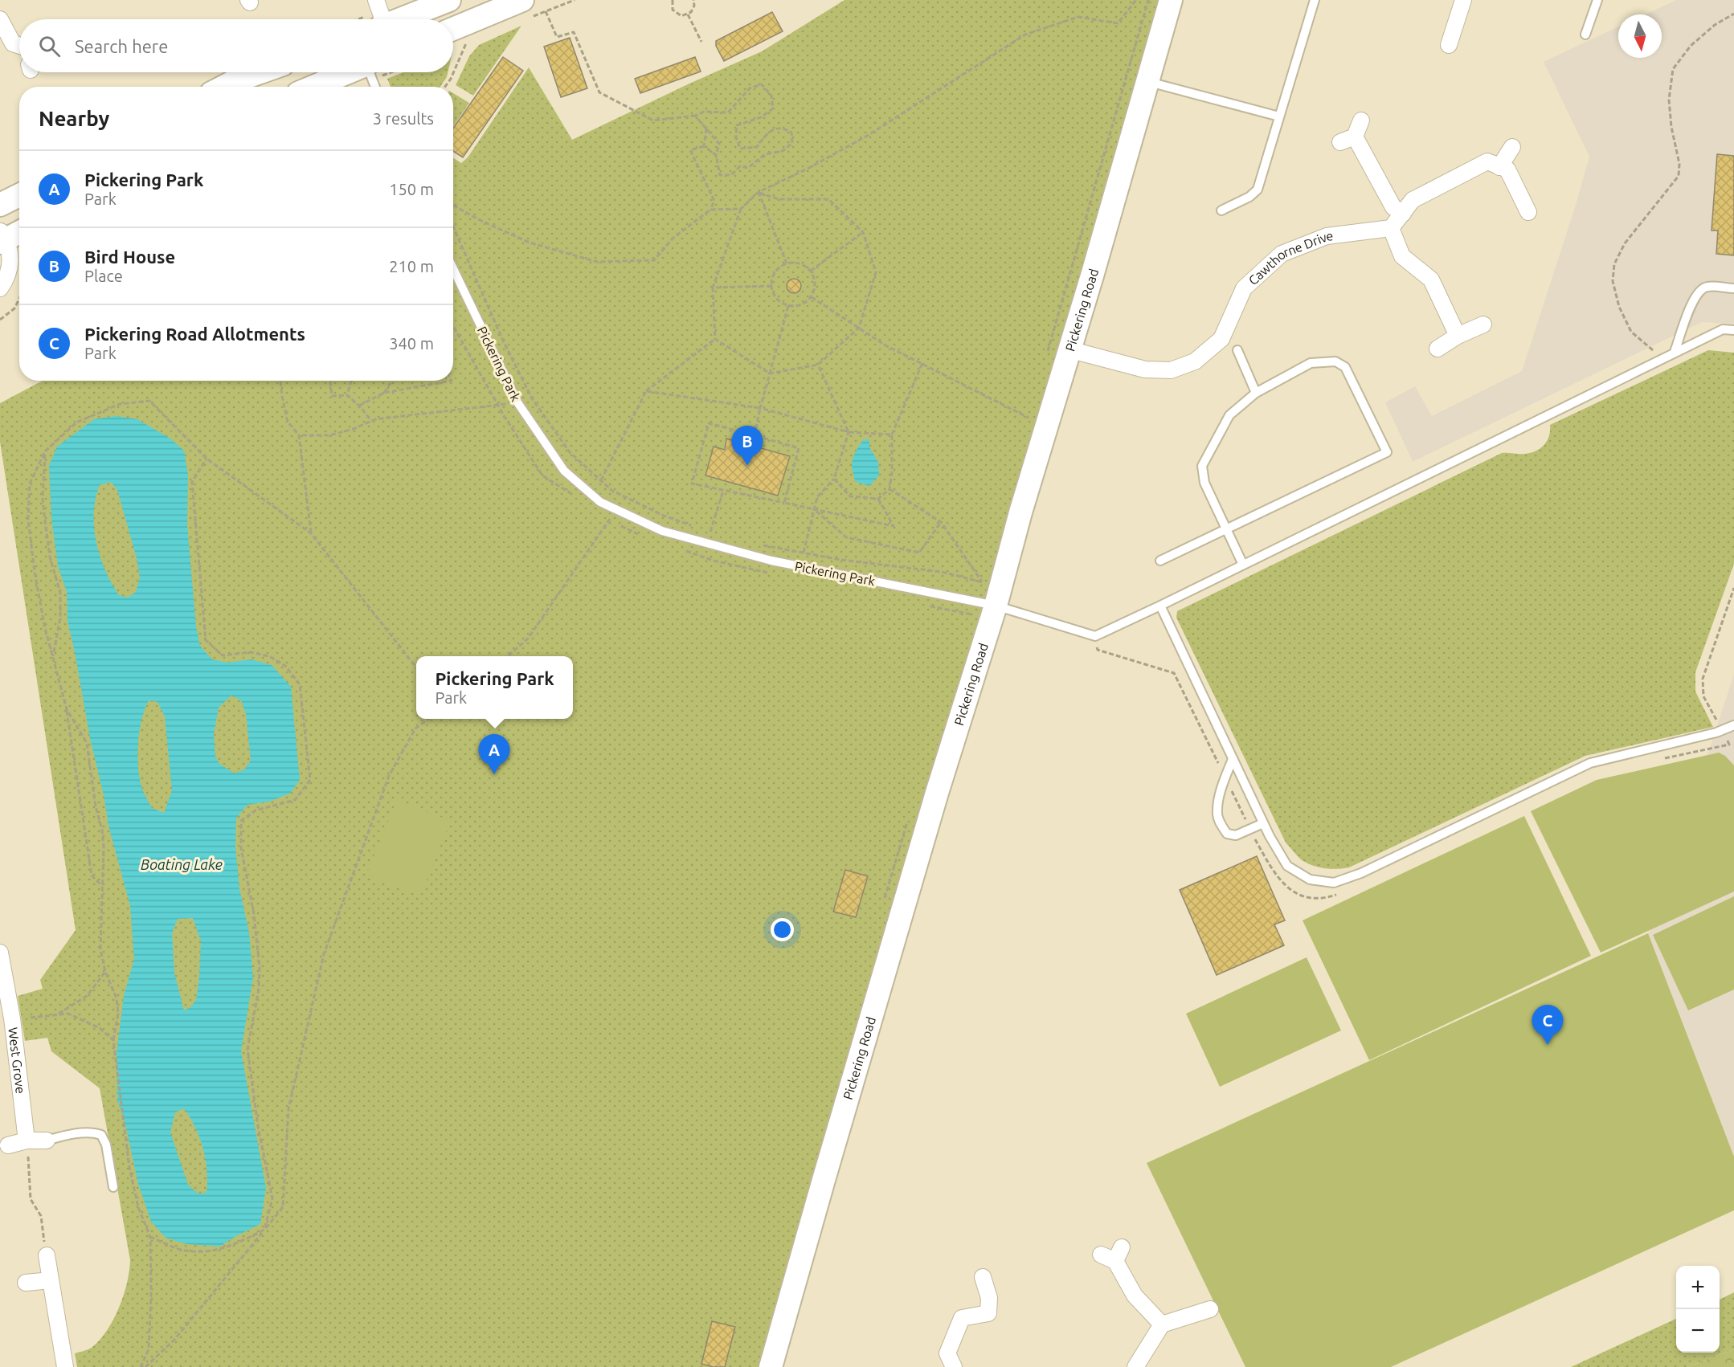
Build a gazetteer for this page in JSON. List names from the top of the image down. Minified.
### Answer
{"streets":{"street":["Cawthorne Drive","Pickering Road","West Grove"],"lane":["Pickering Park"]},"crossings":[["Cawthorne Drive","Pickering Road"],["Pickering Road","Pickering Park"]],"water":["Boating Lake"],"north":"bottom","page":{"search":"Search here","heading":["Nearby","3 results"],"list":[{"mark":"A","name":"Pickering Park","note":"Park","value":"150 m"},{"mark":"B","name":"Bird House","note":"Place","value":"210 m"},{"mark":"C","name":"Pickering Road Allotments","note":"Park","value":"340 m"}],"pins":["B","A","C"],"popup":["Pickering Park","Park"],"map_buttons":["+","−"]}}
